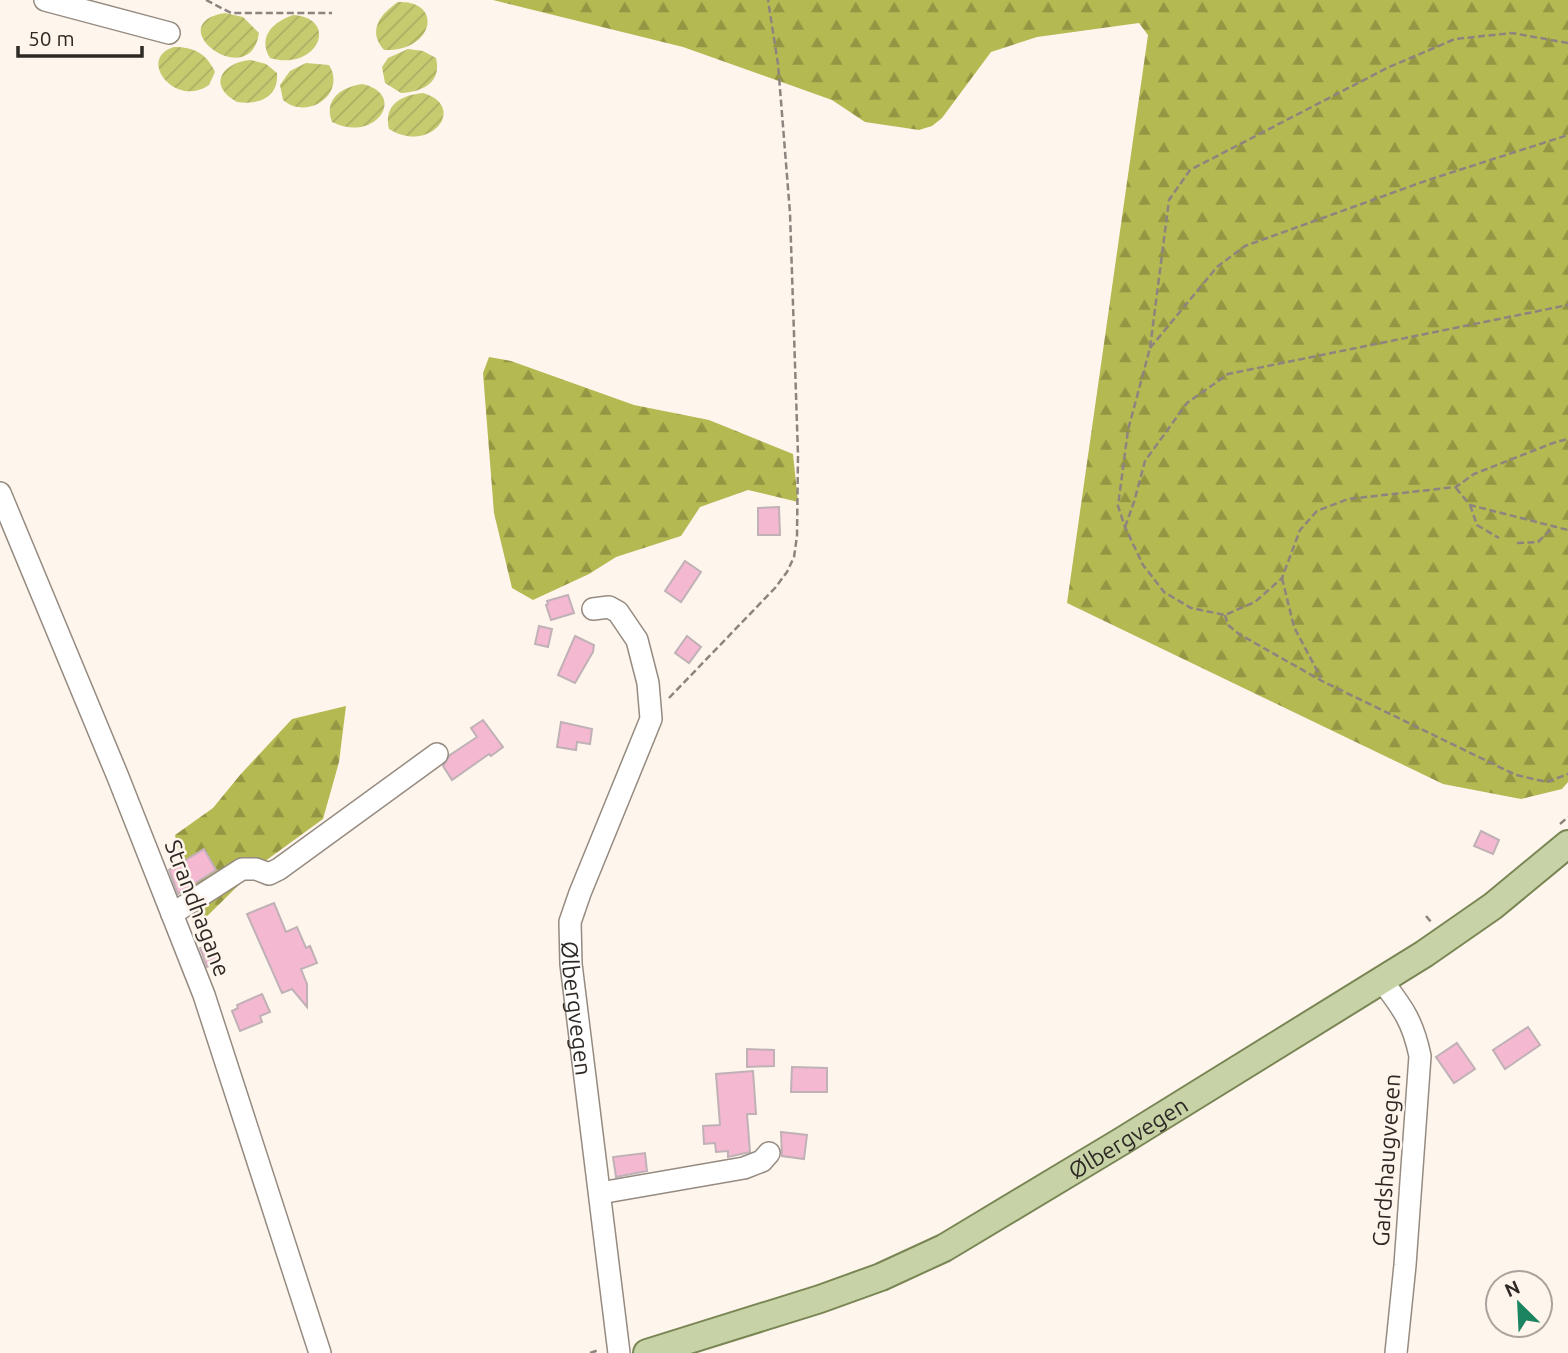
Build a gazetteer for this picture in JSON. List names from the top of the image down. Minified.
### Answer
{"streets":{"main road":["Ølbergvegen"],"street":["Strandhagane","Gardshaugvegen"]},"crossings":[["Ølbergvegen","Gardshaugvegen"]],"scale_bar":"50 m","north":"top left"}
